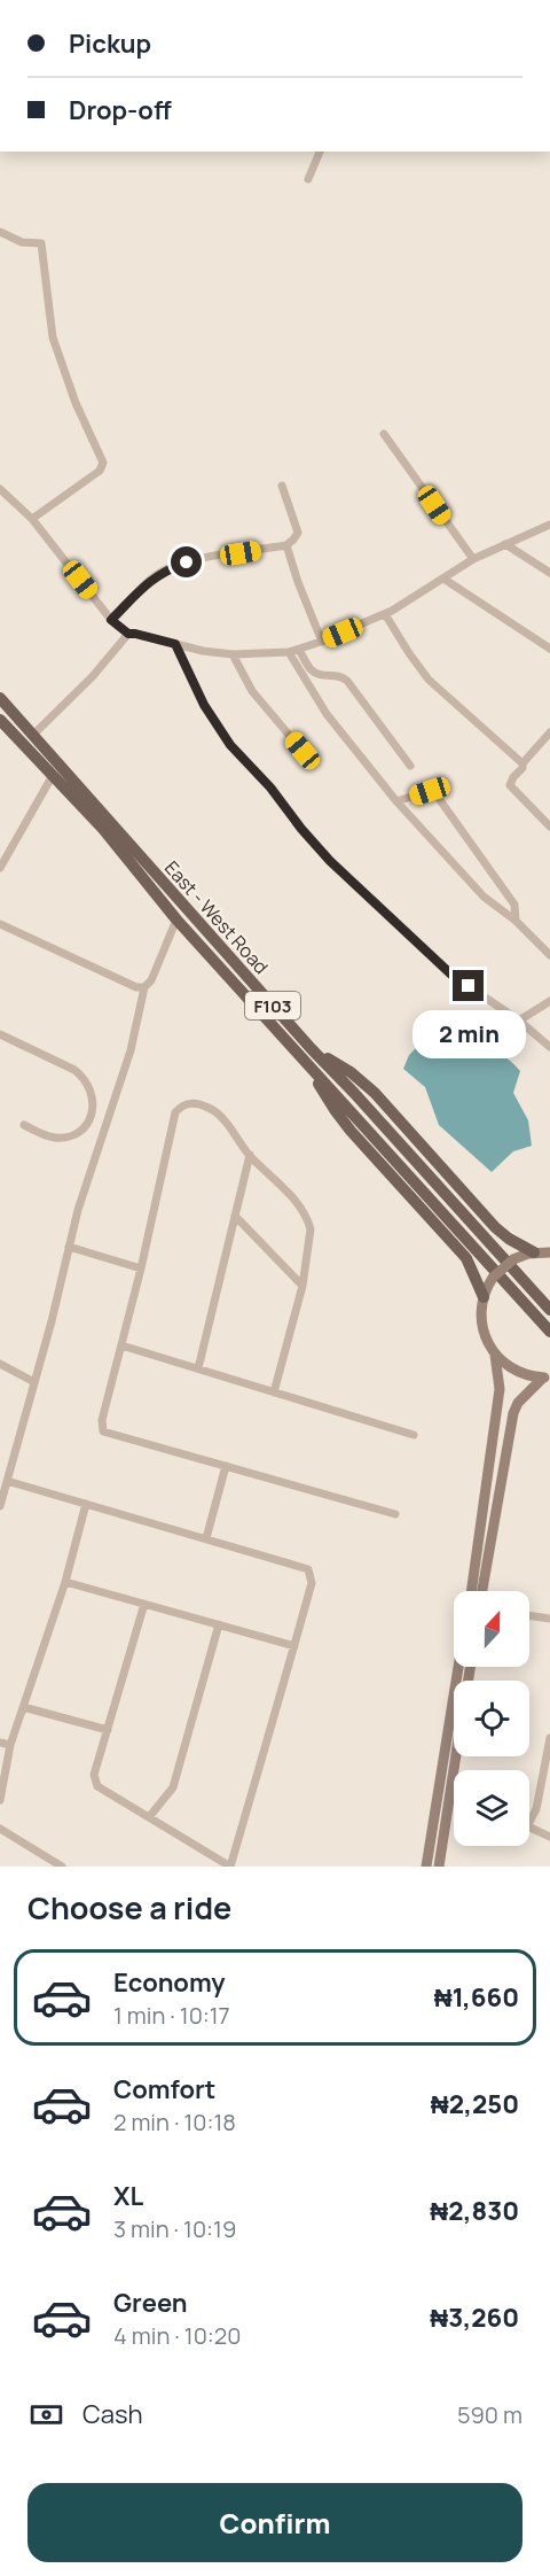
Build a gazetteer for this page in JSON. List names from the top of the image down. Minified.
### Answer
{"streets":{"main road":["East - West Road","F103"]},"north":"top","page":{"banner":["Pickup","Drop-off"],"bubble":"2 min","heading":"Choose a ride","list":[{"name":"Economy","note":"1 min · 10:17","value":"₦1,660"},{"name":"Comfort","note":"2 min · 10:18","value":"₦2,250"},{"name":"XL","note":"3 min · 10:19","value":"₦2,830"},{"name":"Green","note":"4 min · 10:20","value":"₦3,260"}],"pay":["Cash","590 m"],"buttons":"Confirm"}}
